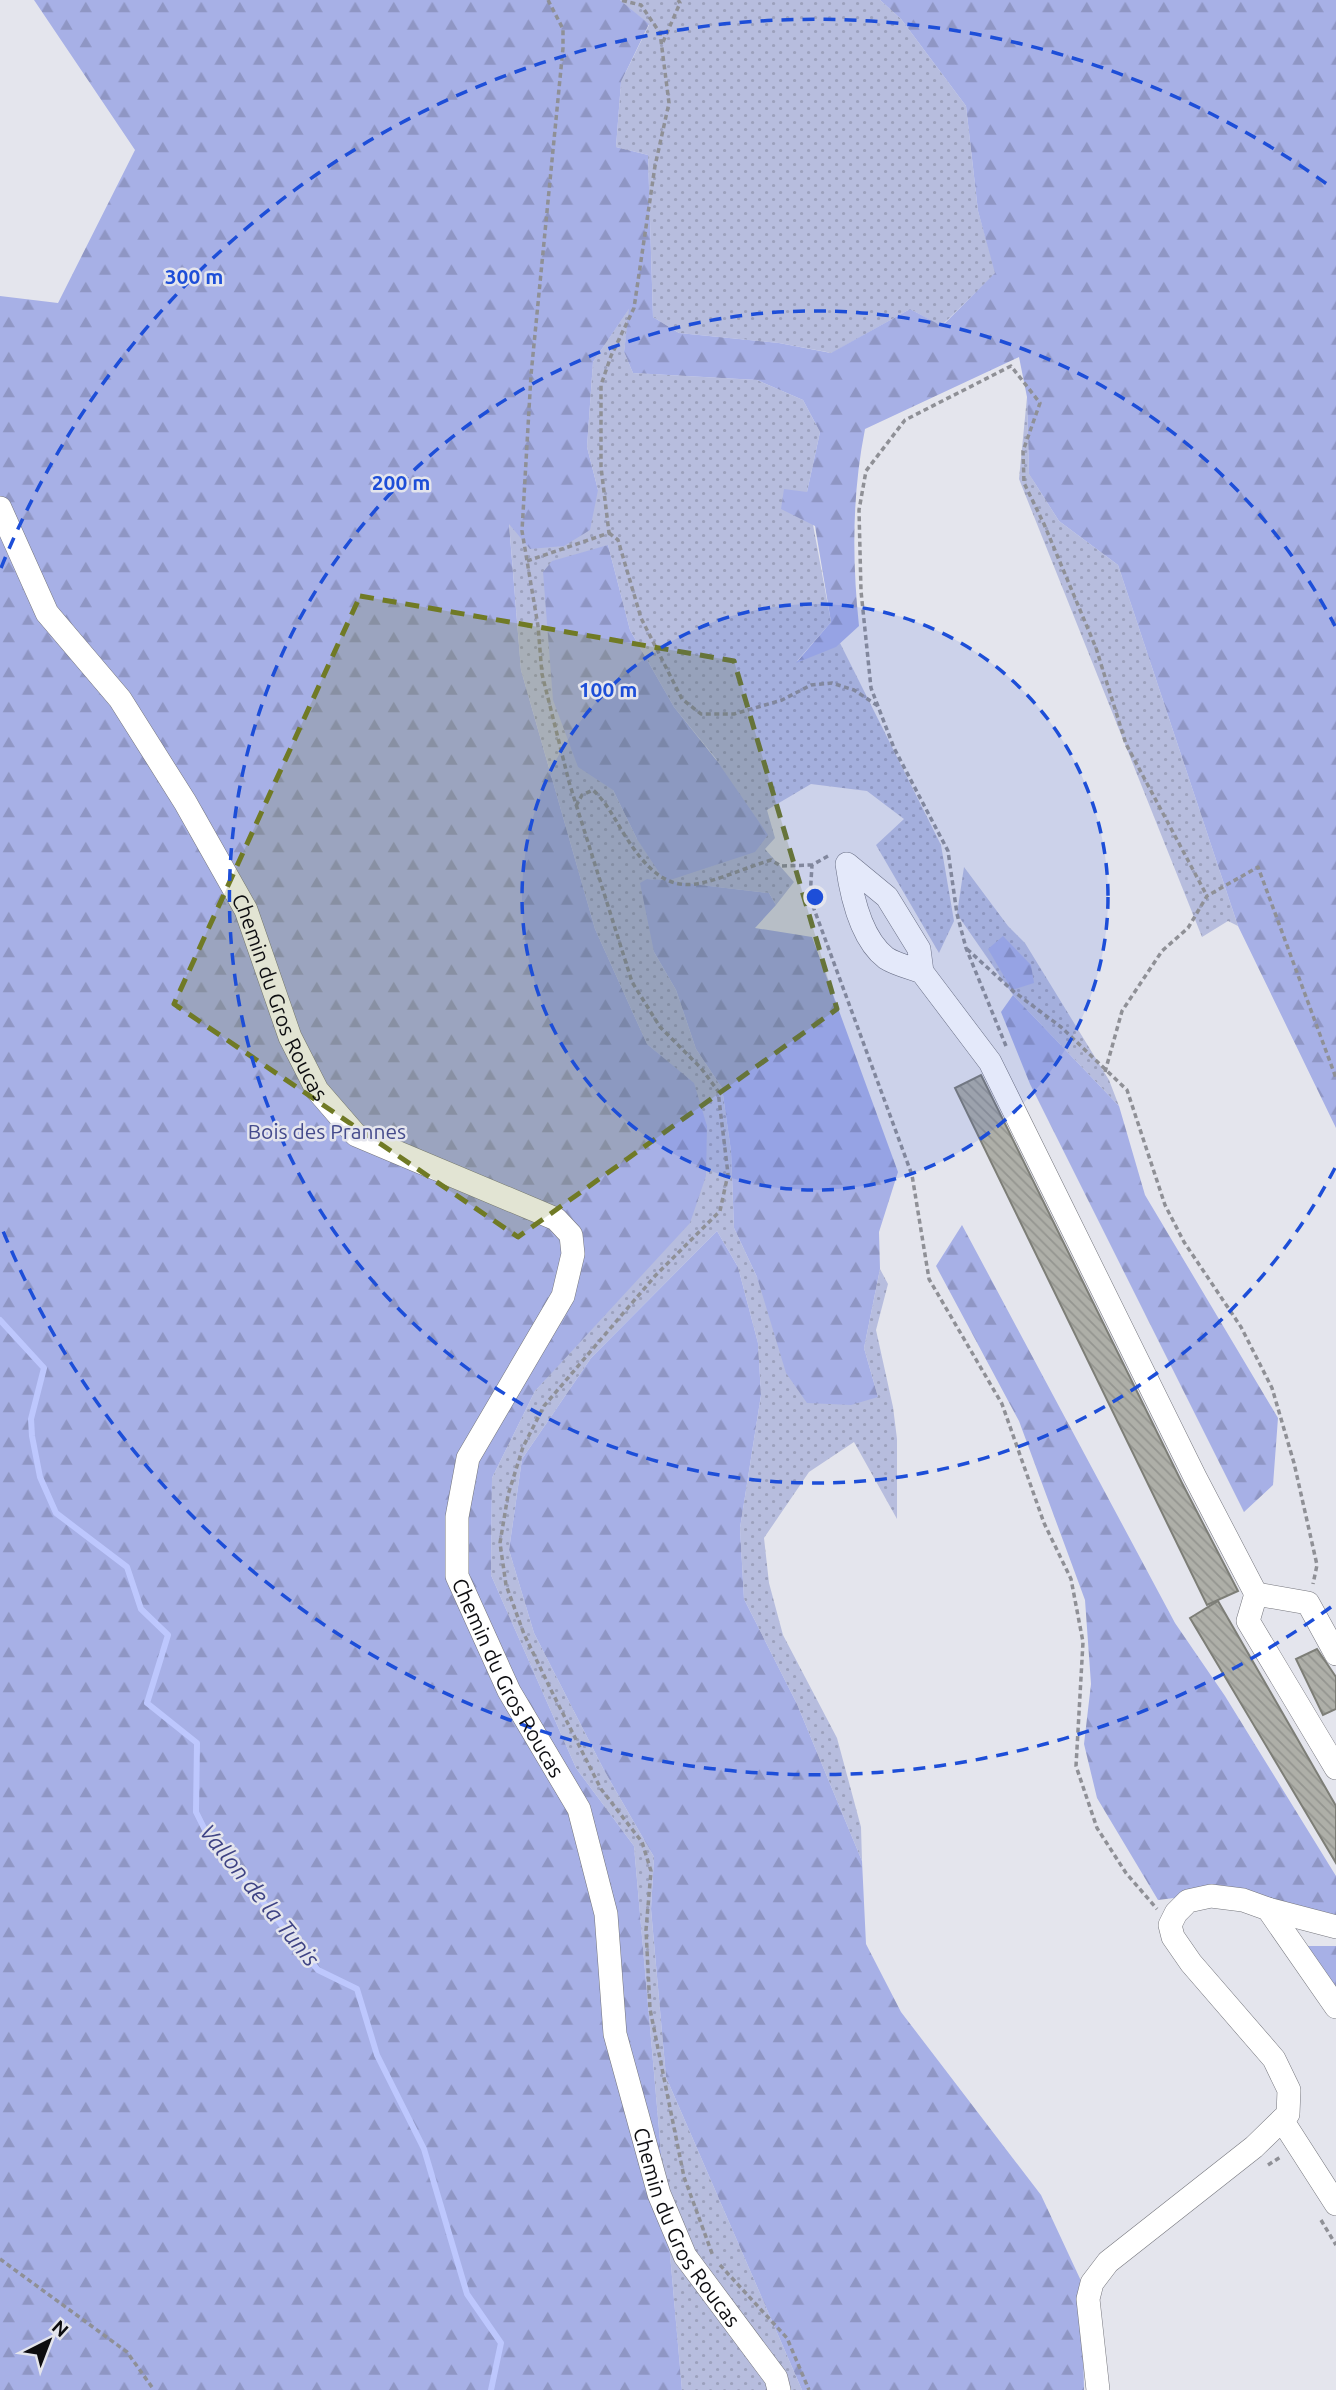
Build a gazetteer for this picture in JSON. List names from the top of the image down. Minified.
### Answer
{"streets":{"street":["Chemin du Gros Roucas"]},"water":["Vallon de la Tunis"],"parks":["Bois des Prannes"],"north":"top right","rings":["300 m","200 m","100 m"]}
